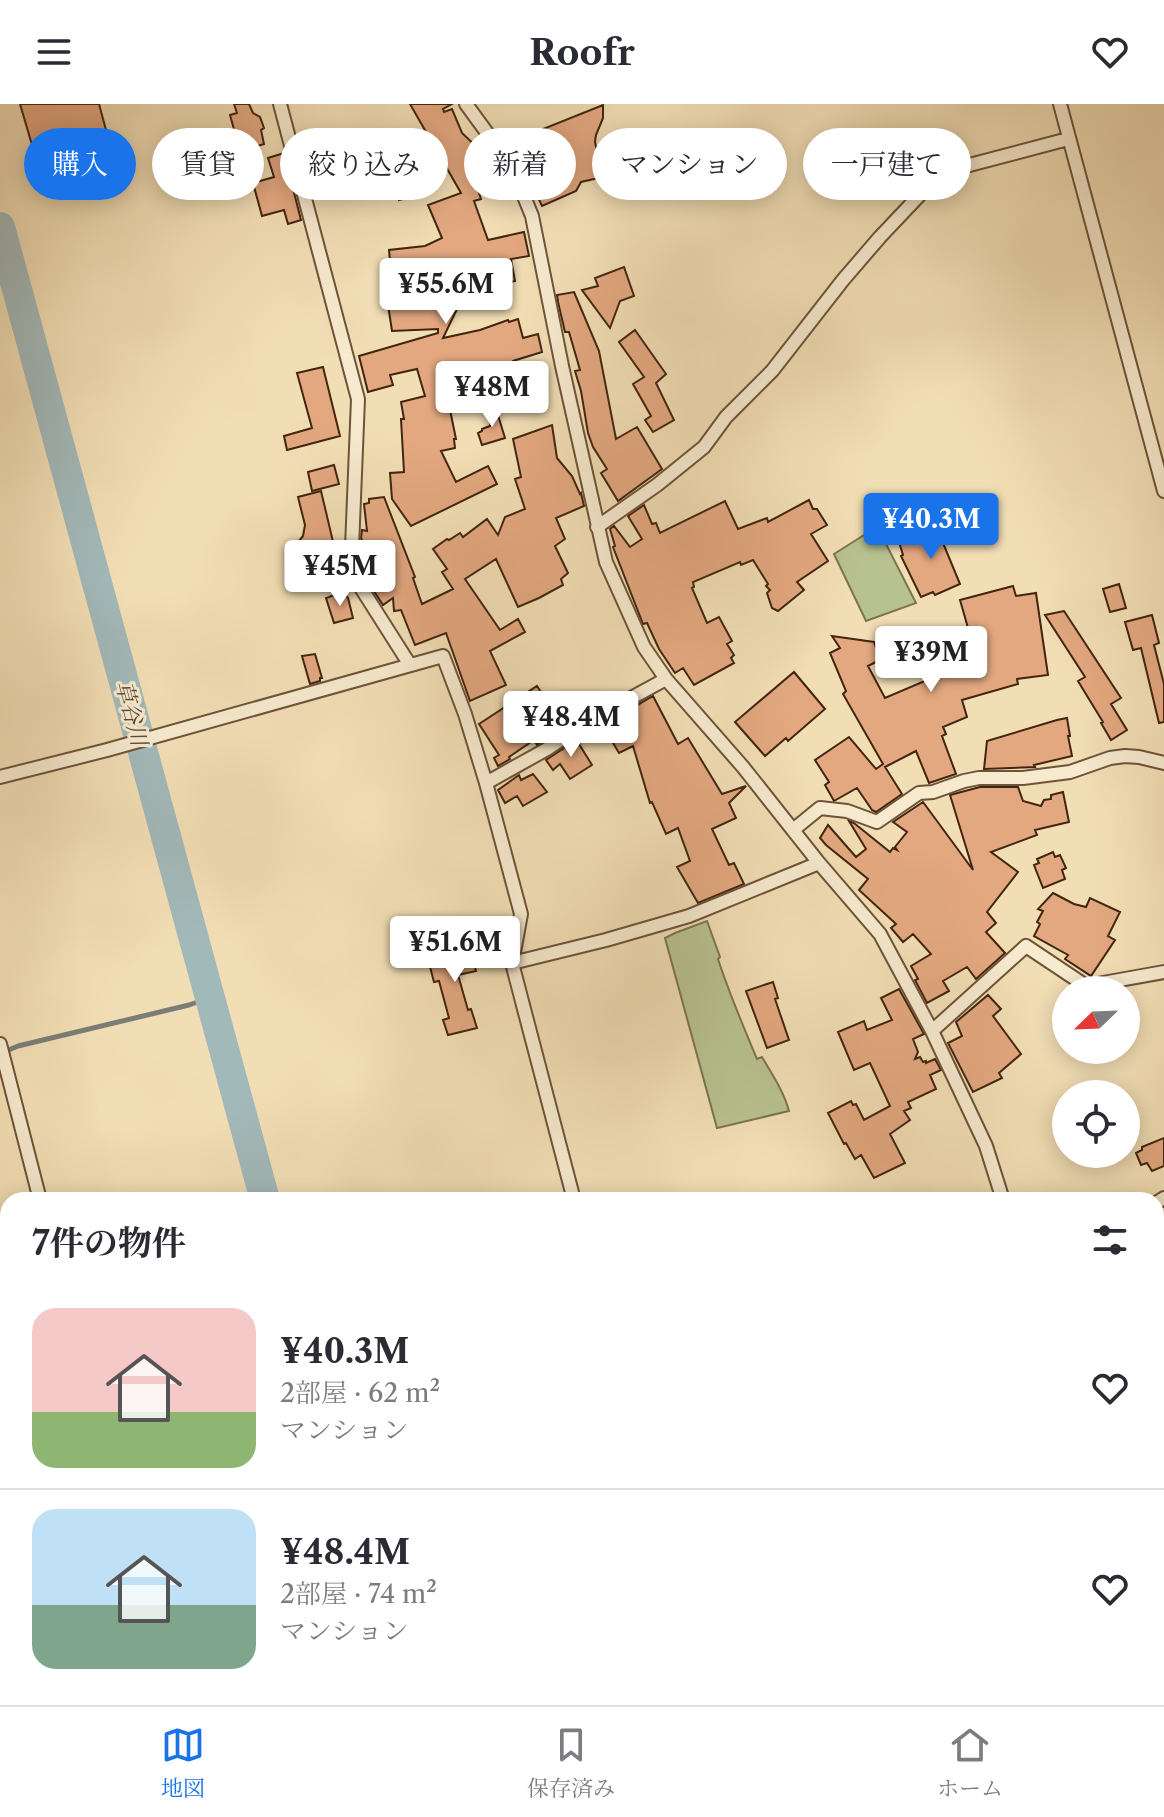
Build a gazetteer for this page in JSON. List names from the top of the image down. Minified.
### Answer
{"water":["草谷川"],"north":"bottom left","page":{"header":"Roofr","chip":["購入","賃貸","絞り込み","新着","マンション","一戸建て"],"price":["¥55.6M","¥48M","¥40.3M","¥45M","¥39M","¥48.4M","¥51.6M"],"heading":"7件の物件","list":[{"name":"¥40.3M","note":"2部屋 · 62 m² · マンション"},{"name":"¥48.4M","note":"2部屋 · 74 m² · マンション"}],"tabs":["地図","保存済み","ホーム"]}}
